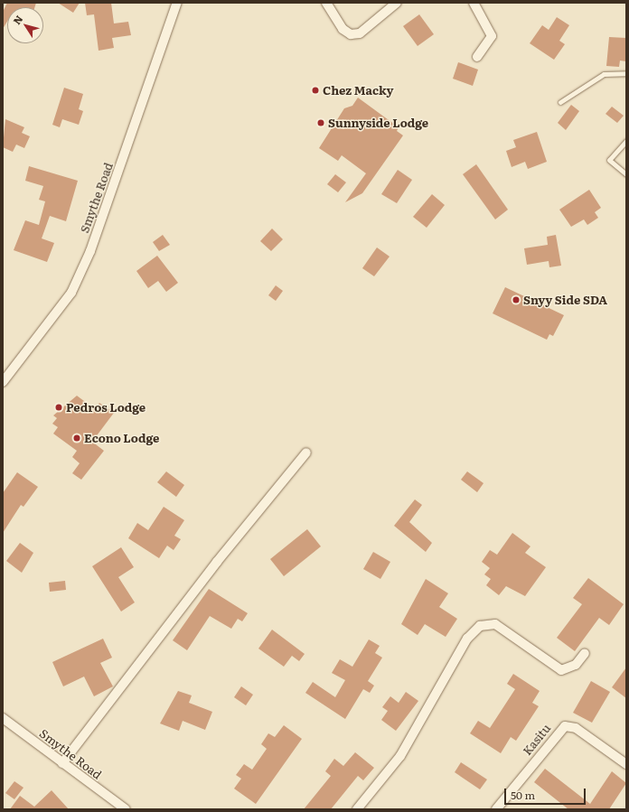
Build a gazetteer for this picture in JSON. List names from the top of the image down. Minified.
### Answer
{"streets":{"street":["Smythe Road","Kasitu"]},"places":["Chez Macky","Sunnyside Lodge","Snyy Side SDA","Pedros Lodge","Econo Lodge"],"scale_bar":"50 m","north":"top left"}
